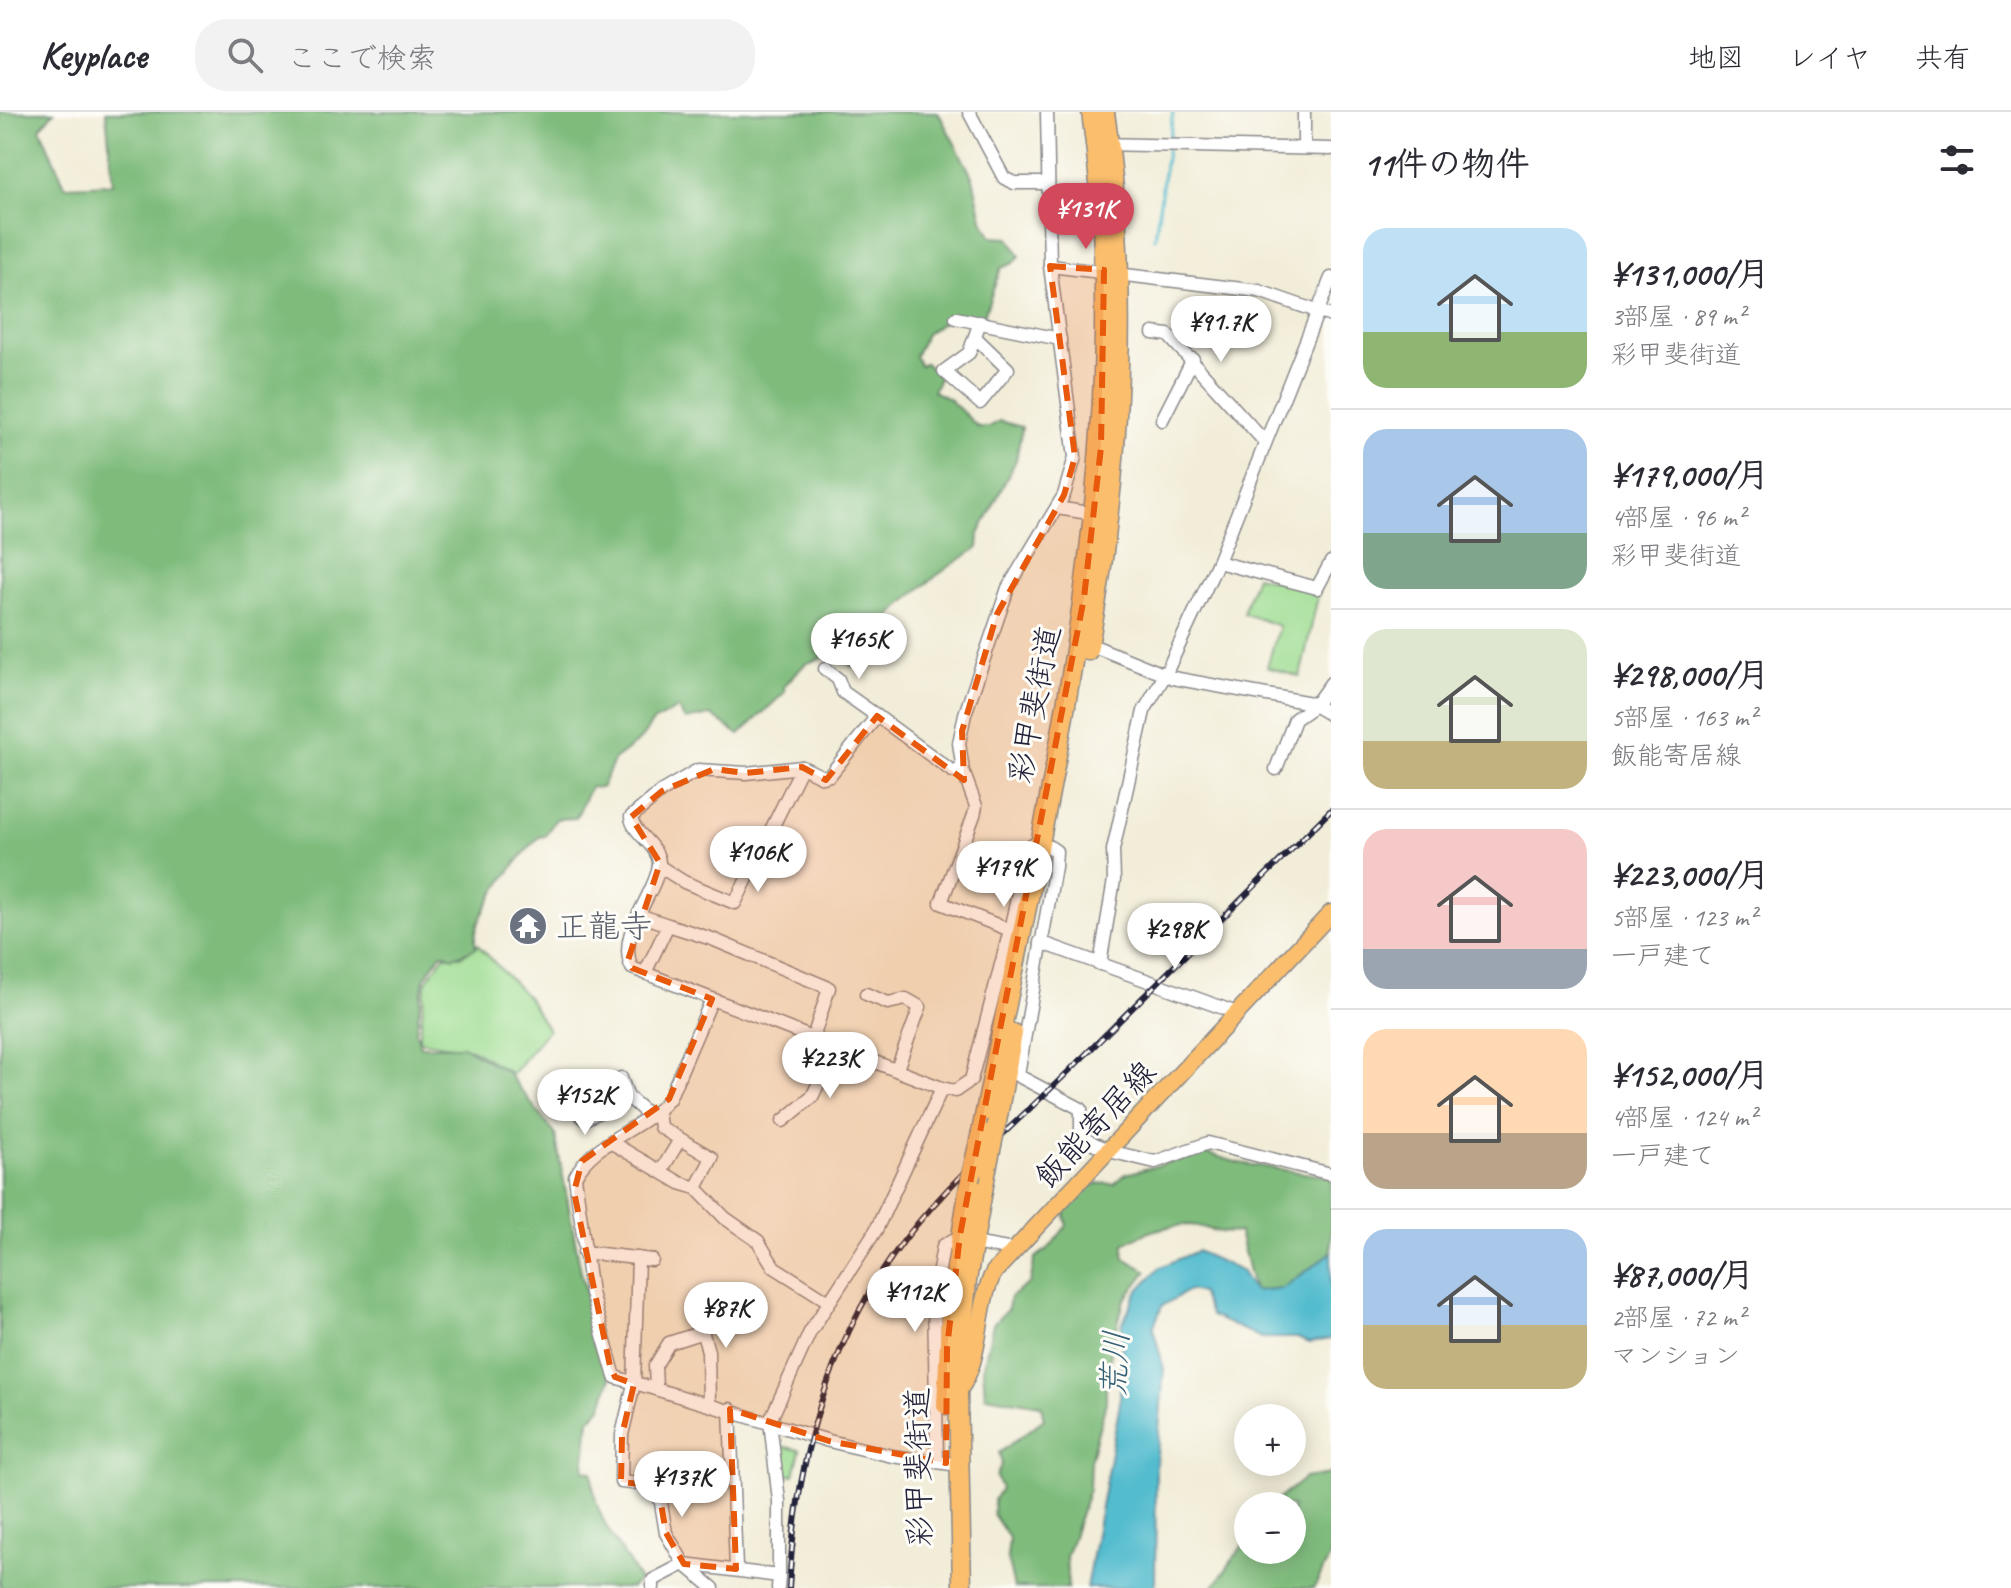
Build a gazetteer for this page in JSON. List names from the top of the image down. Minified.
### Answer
{"streets":{"highway":["彩甲斐街道"],"main road":["飯能寄居線"]},"crossings":[["彩甲斐街道","飯能寄居線"]],"water":["荒川"],"places":{"temple":["正龍寺"]},"page":{"header":"Keyplace","search":"ここで検索","nav":["地図","レイヤ","共有"],"heading":"11件の物件","price":["¥131K","¥91.7K","¥165K","¥106K","¥179K","¥298K","¥223K","¥152K","¥112K","¥87K","¥137K"],"list":[{"name":"¥131,000/月","note":"3部屋 · 89 m² · 彩甲斐街道"},{"name":"¥179,000/月","note":"4部屋 · 96 m² · 彩甲斐街道"},{"name":"¥298,000/月","note":"5部屋 · 163 m² · 飯能寄居線"},{"name":"¥223,000/月","note":"5部屋 · 123 m² · 一戸建て"},{"name":"¥152,000/月","note":"4部屋 · 124 m² · 一戸建て"},{"name":"¥87,000/月","note":"2部屋 · 72 m² · マンション"}],"map_buttons":["+","−"]}}
